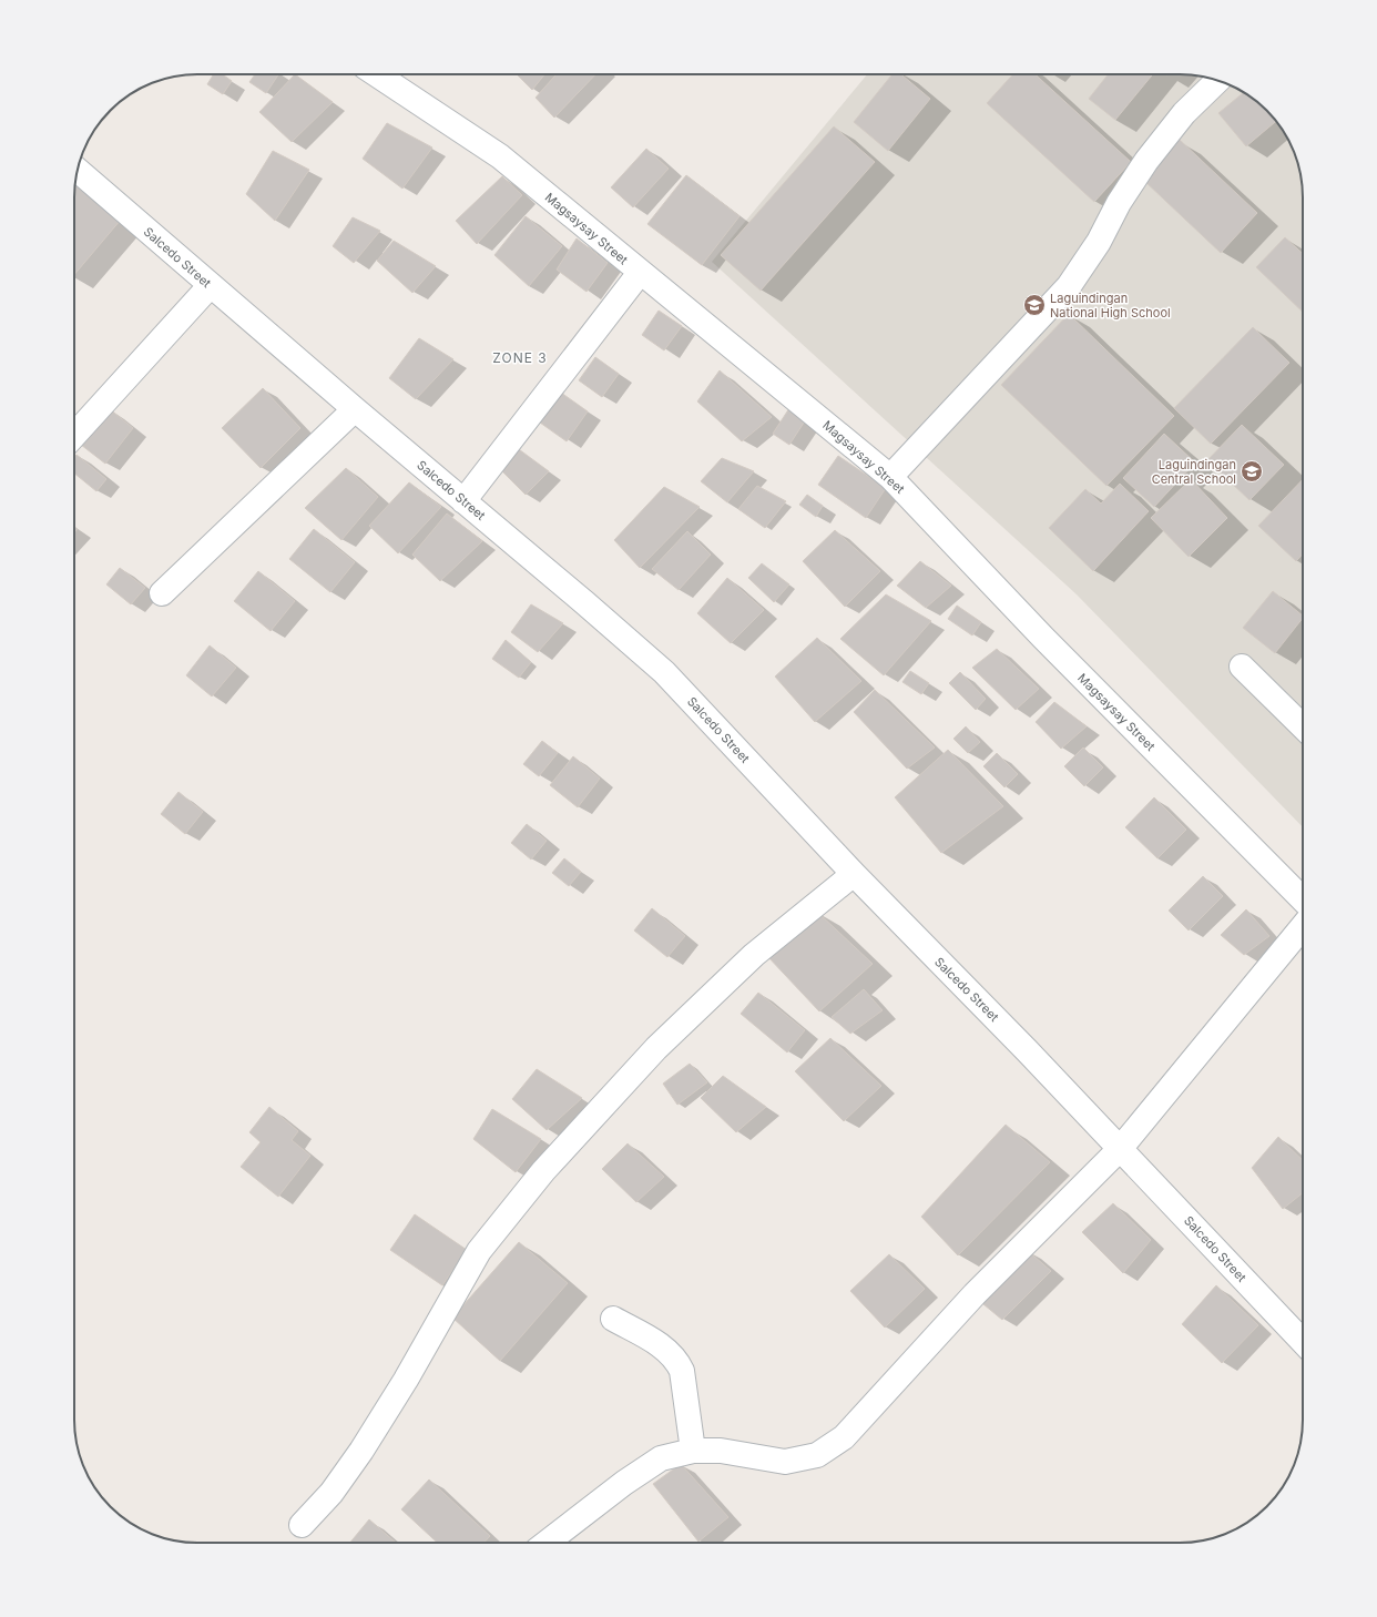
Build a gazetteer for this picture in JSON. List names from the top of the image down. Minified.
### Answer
{"streets":{"street":["Magsaysay Street","Salcedo Street"]},"districts":["ZONE 3"],"places":{"school or university":["Laguindingan National High School","Laguindingan Central School"]}}
